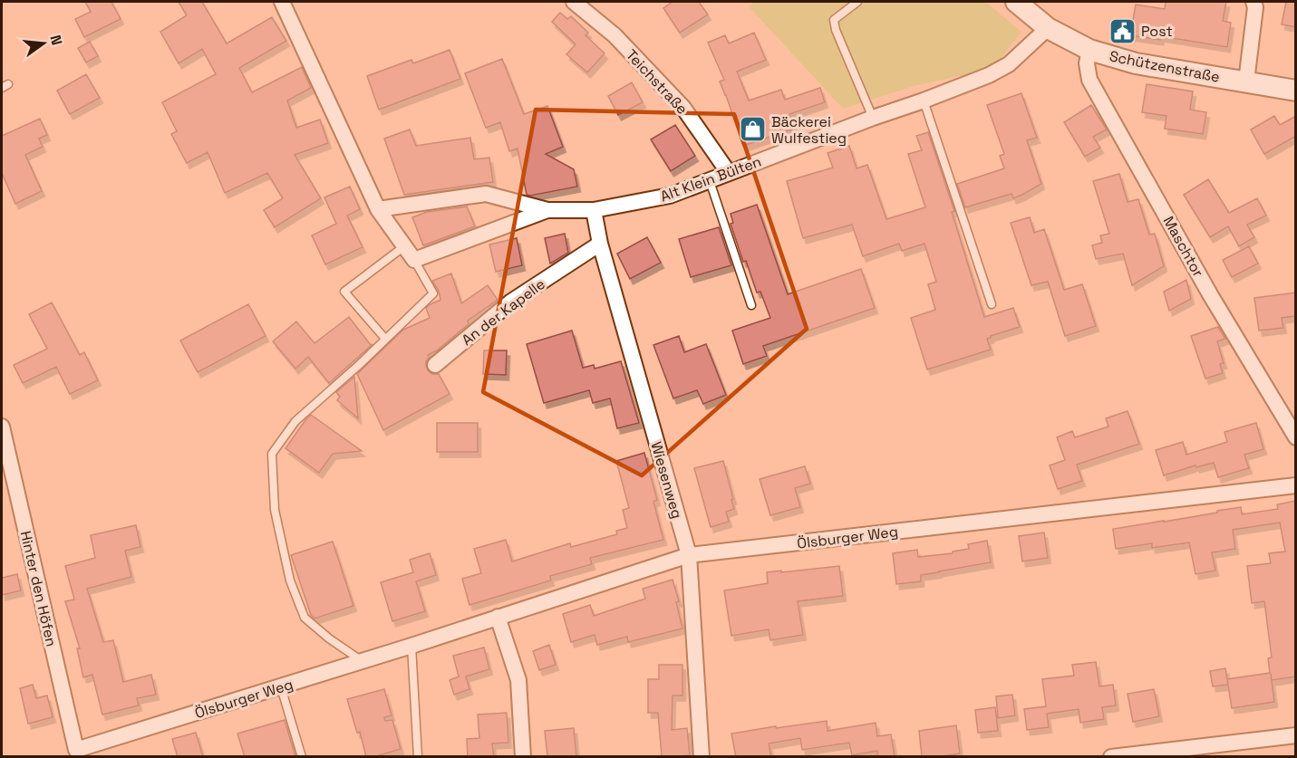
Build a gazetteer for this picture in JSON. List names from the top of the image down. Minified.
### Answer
{"streets":{"street":["Schützenstraße","Teichstraße","Alt Klein Bülten","Maschtor","An der Kapelle","Wiesenweg","Ölsburger Weg","Hinter den Höfen"]},"crossings":[["Schützenstraße","Alt Klein Bülten"],["Schützenstraße","Maschtor"],["Teichstraße","Alt Klein Bülten"],["Alt Klein Bülten","Wiesenweg"],["An der Kapelle","Wiesenweg"],["Wiesenweg","Ölsburger Weg"],["Ölsburger Weg","Hinter den Höfen"]],"places":{"public building":["Post"],"shop":["Bäckerei Wulfestieg"]},"north":"right"}
